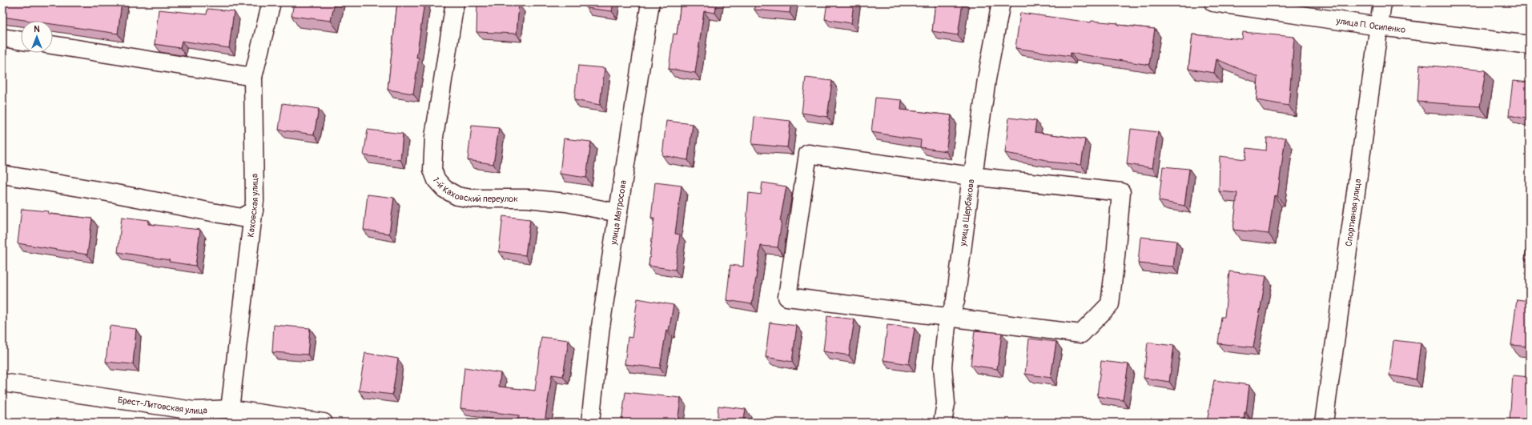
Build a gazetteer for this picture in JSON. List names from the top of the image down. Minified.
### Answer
{"streets":{"street":["улица П. Осипенко","1-й Каховский переулок","Каховская улица","улица Матросова","улица Щербакова","Спортивная улица","Брест-Литовская улица"]},"crossings":[["улица П. Осипенко","Спортивная улица"],["1-й Каховский переулок","улица Матросова"],["Каховская улица","Брест-Литовская улица"]],"north":"top"}
